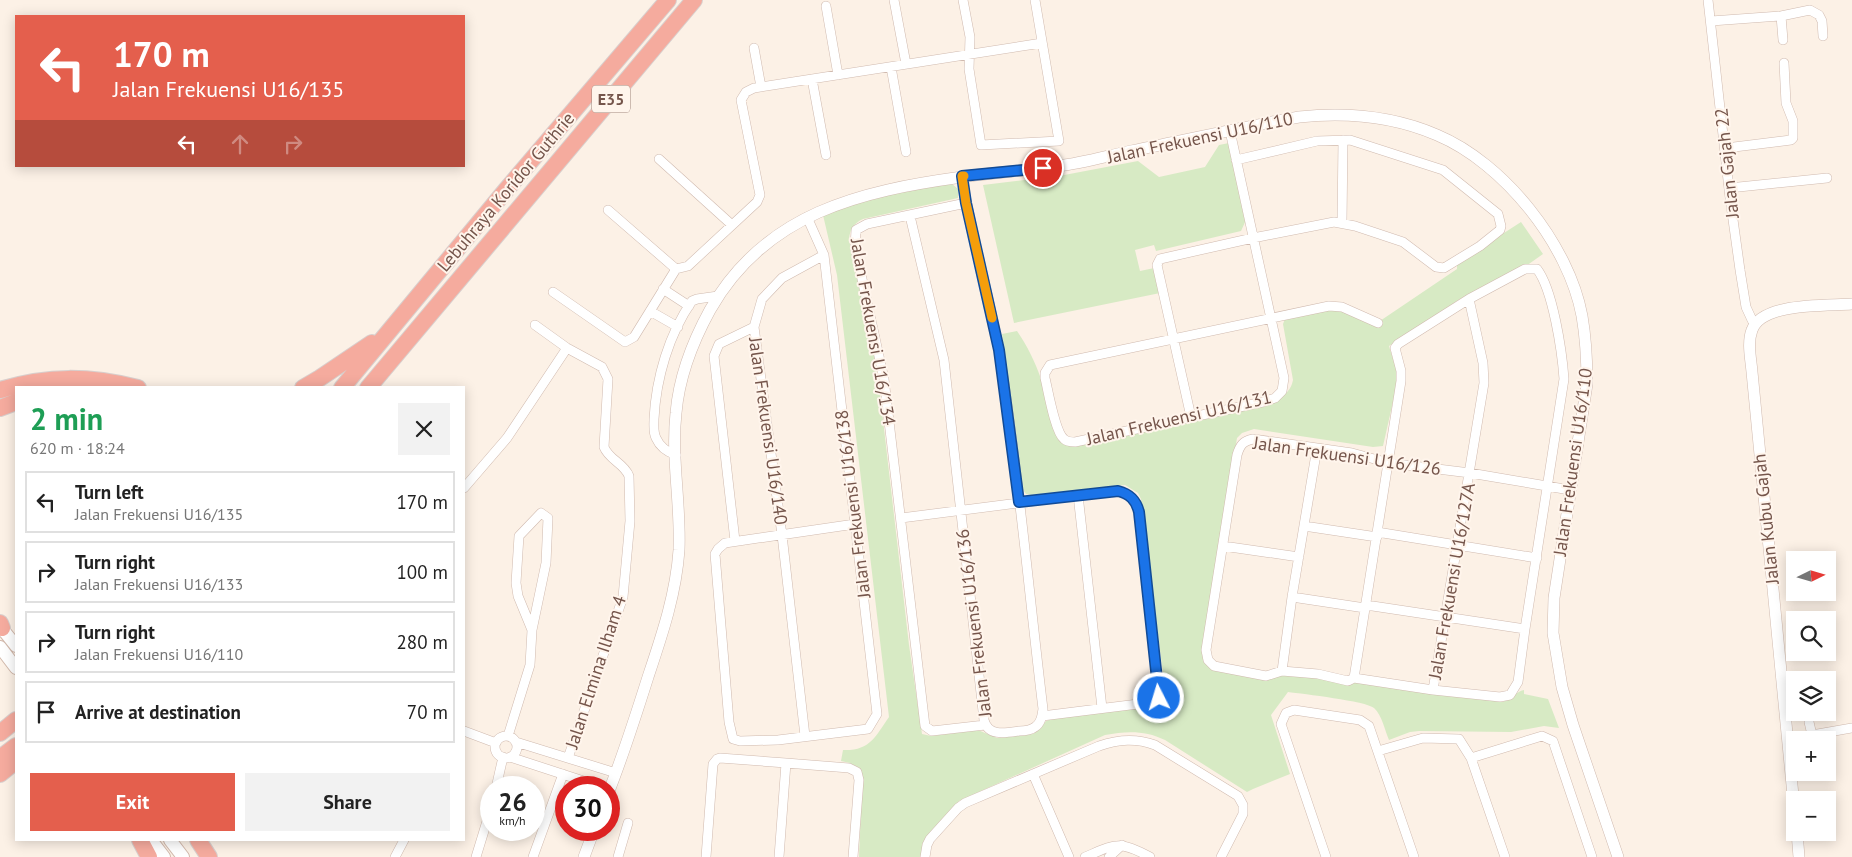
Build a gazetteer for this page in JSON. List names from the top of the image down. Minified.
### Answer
{"streets":{"highway":["E35","Lebuhraya Koridor Guthrie"],"street":["Jalan Frekuensi U16/110","Jalan Gajah 22","Jalan Frekuensi U16/134","Jalan Frekuensi U16/131","Jalan Frekuensi U16/140","Jalan Frekuensi U16/126","Jalan Frekuensi U16/138","Jalan Kubu Gajah","Jalan Frekuensi U16/127A","Jalan Frekuensi U16/136","Jalan Elmina Ilham 4"]},"crossings":[["Jalan Frekuensi U16/110","Jalan Frekuensi U16/131"],["Jalan Frekuensi U16/110","Jalan Frekuensi U16/126"],["Jalan Frekuensi U16/110","Jalan Frekuensi U16/138"],["Jalan Gajah 22","Jalan Kubu Gajah"],["Jalan Frekuensi U16/134","Jalan Frekuensi U16/136"],["Jalan Frekuensi U16/140","Jalan Frekuensi U16/138"],["Jalan Frekuensi U16/126","Jalan Frekuensi U16/127A"]],"north":"right","page":{"turn":["170 m","Jalan Frekuensi U16/135"],"heading":["2 min","620 m · 18:24"],"list":[{"name":"Turn left","note":"Jalan Frekuensi U16/135","value":"170 m"},{"name":"Turn right","note":"Jalan Frekuensi U16/133","value":"100 m"},{"name":"Turn right","note":"Jalan Frekuensi U16/110","value":"280 m"},{"name":"Arrive at destination","value":"70 m"}],"map_buttons":["+","−"],"buttons":["Exit","Share"],"speed":"26 km/h","limit":"30"}}
